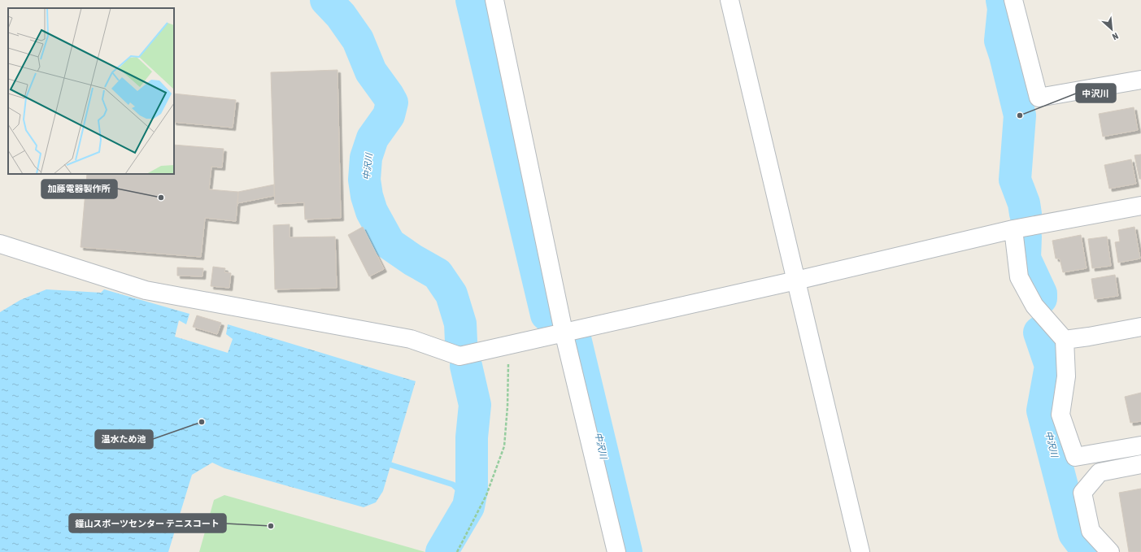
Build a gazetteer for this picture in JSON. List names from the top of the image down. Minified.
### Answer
{"water":["中沢川"],"places":["中沢川","加藤電器製作所","温水ため池","鐘山スポーツセンター テニスコート"],"north":"bottom right"}
